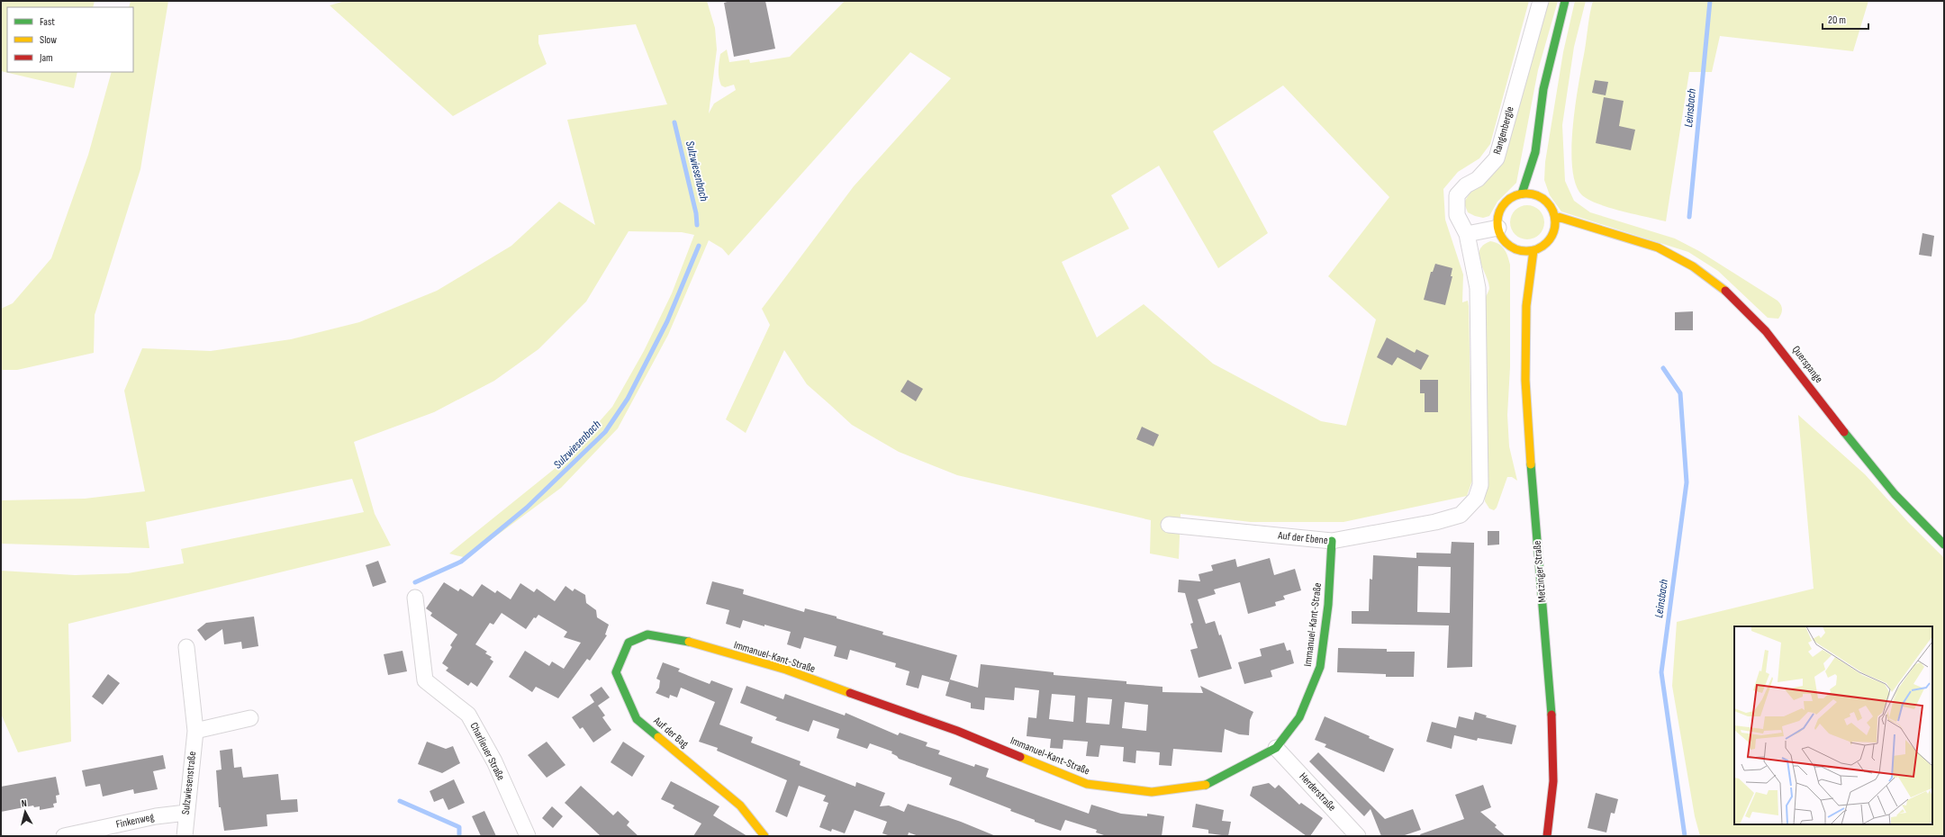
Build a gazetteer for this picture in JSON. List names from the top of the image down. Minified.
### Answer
{"streets":{"main road":["Querspange","Metzinger Straße","Immanuel-Kant-Straße","Auf der Bag"],"street":["Rangenbergle","Auf der Ebene","Charlieuer Straße","Sulzwiesenstraße","Herderstraße","Finkenweg"]},"crossings":[["Rangenbergle","Auf der Ebene"],["Auf der Ebene","Immanuel-Kant-Straße"],["Immanuel-Kant-Straße","Auf der Bag"],["Immanuel-Kant-Straße","Herderstraße"],["Sulzwiesenstraße","Finkenweg"]],"water":["Leinsbach","Sulzwiesenbach"],"legend":["Fast","Slow","Jam"],"scale_bar":"20 m","north":"top"}
